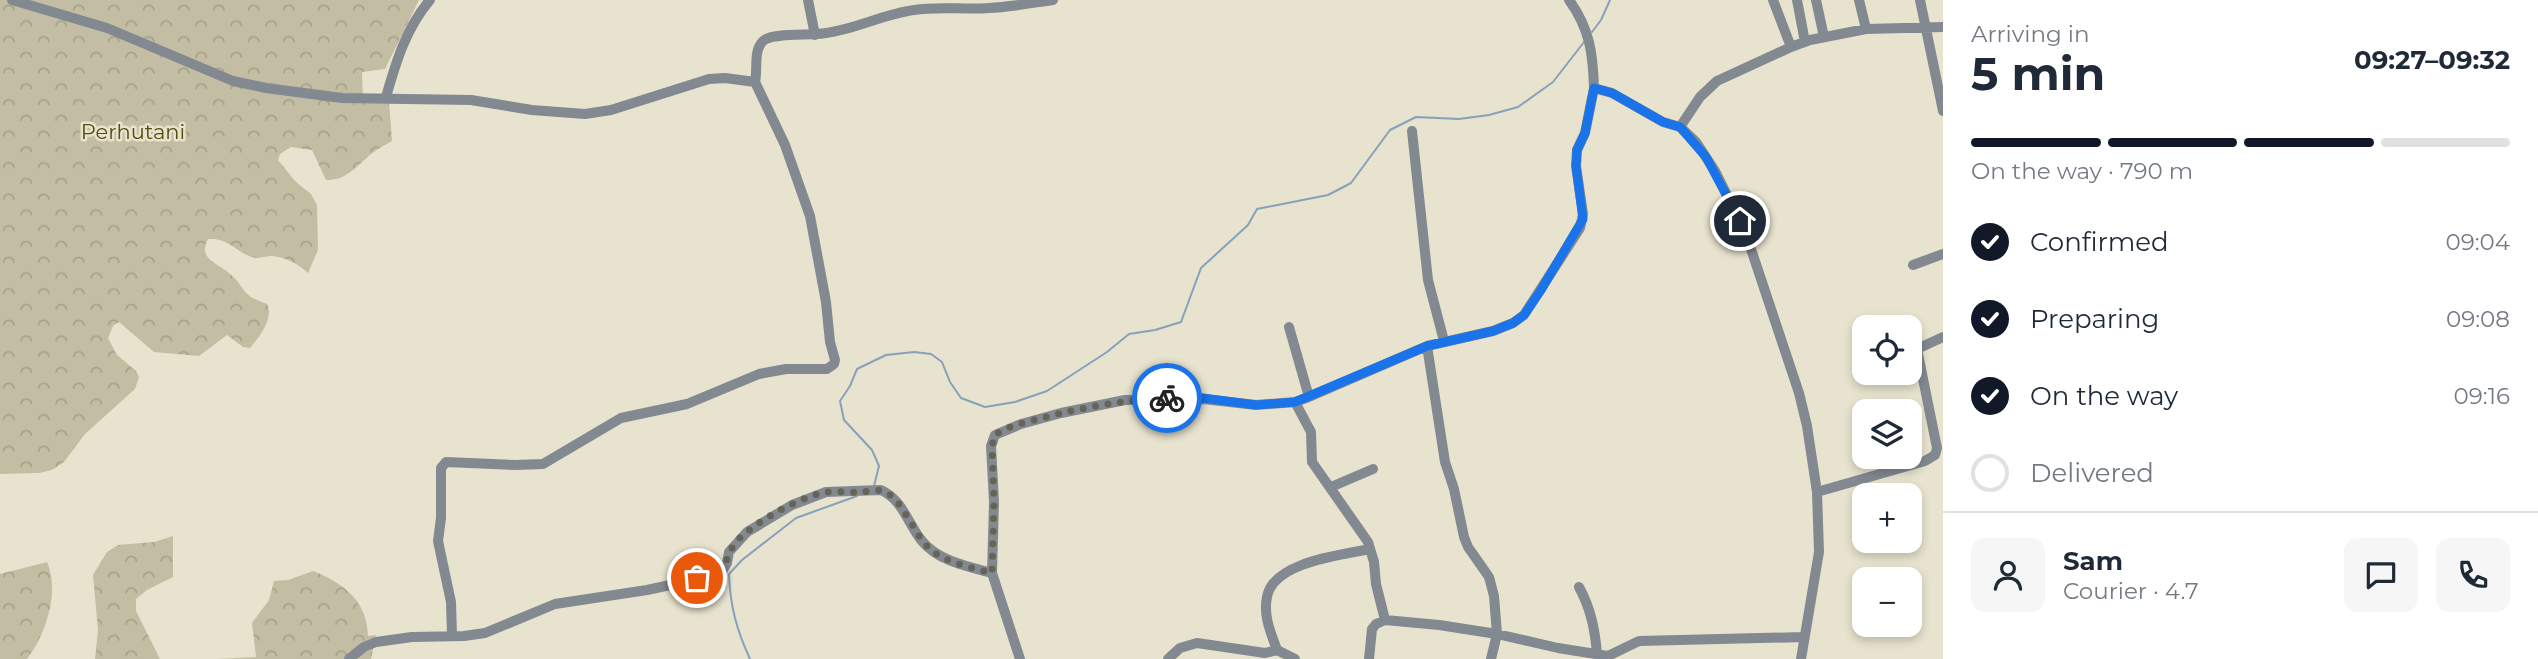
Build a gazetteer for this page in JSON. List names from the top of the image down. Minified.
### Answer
{"parks":["Perhutani"],"page":{"heading":["5 min","Arriving in","09:27–09:32"],"panel":["Sam","Courier · 4.7"],"bar":"On the way · 790 m","list":[["Confirmed","09:04"],["Preparing","09:08"],["On the way","09:16"],"Delivered"],"map_buttons":["+","−"]}}
